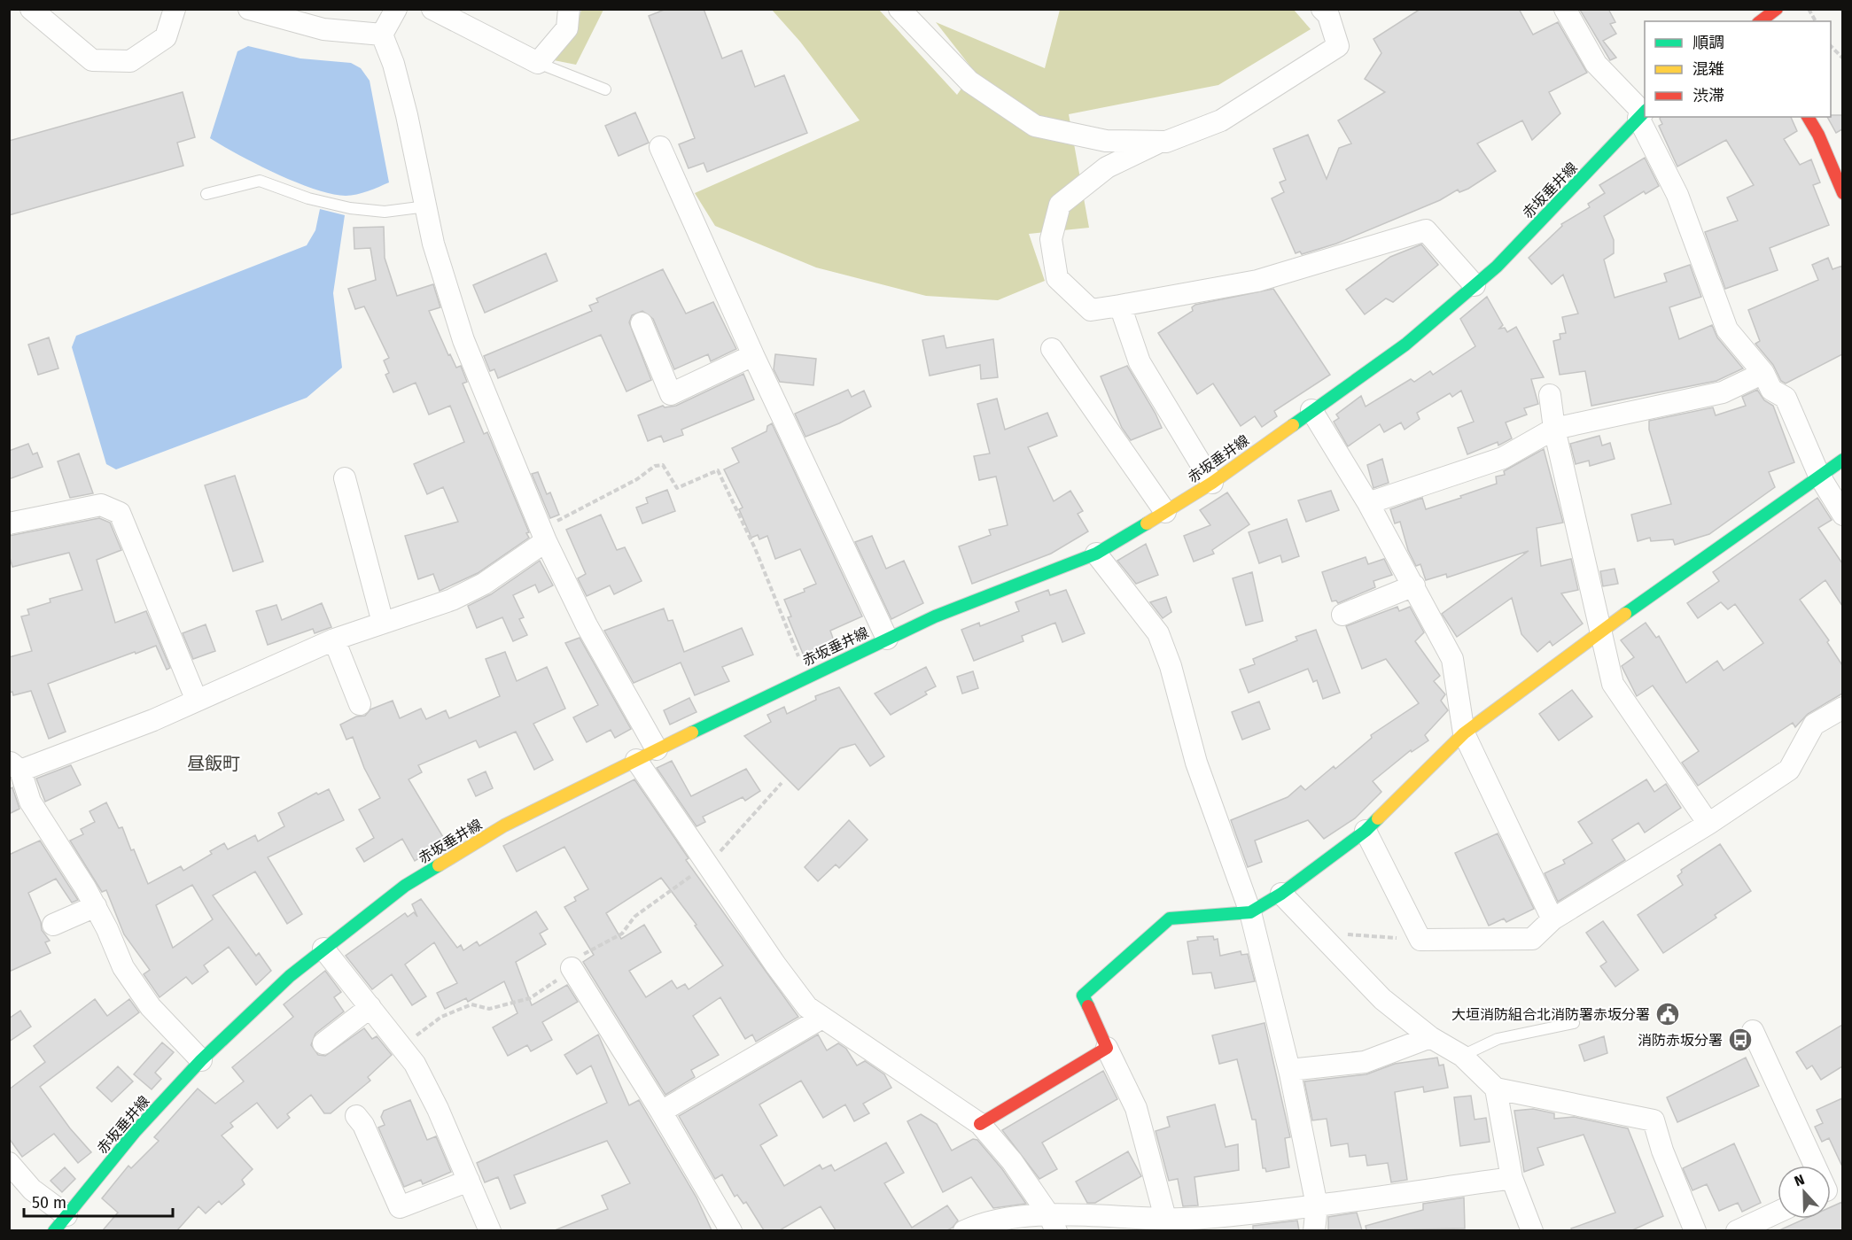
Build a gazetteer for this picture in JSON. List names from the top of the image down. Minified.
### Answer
{"streets":{"main road":["赤坂垂井線"]},"districts":["昼飯町"],"places":{"public building":["大垣消防組合北消防署赤坂分署"],"bus stop":["消防赤坂分署"]},"legend":["順調","混雑","渋滞"],"scale_bar":"50 m","north":"top"}
